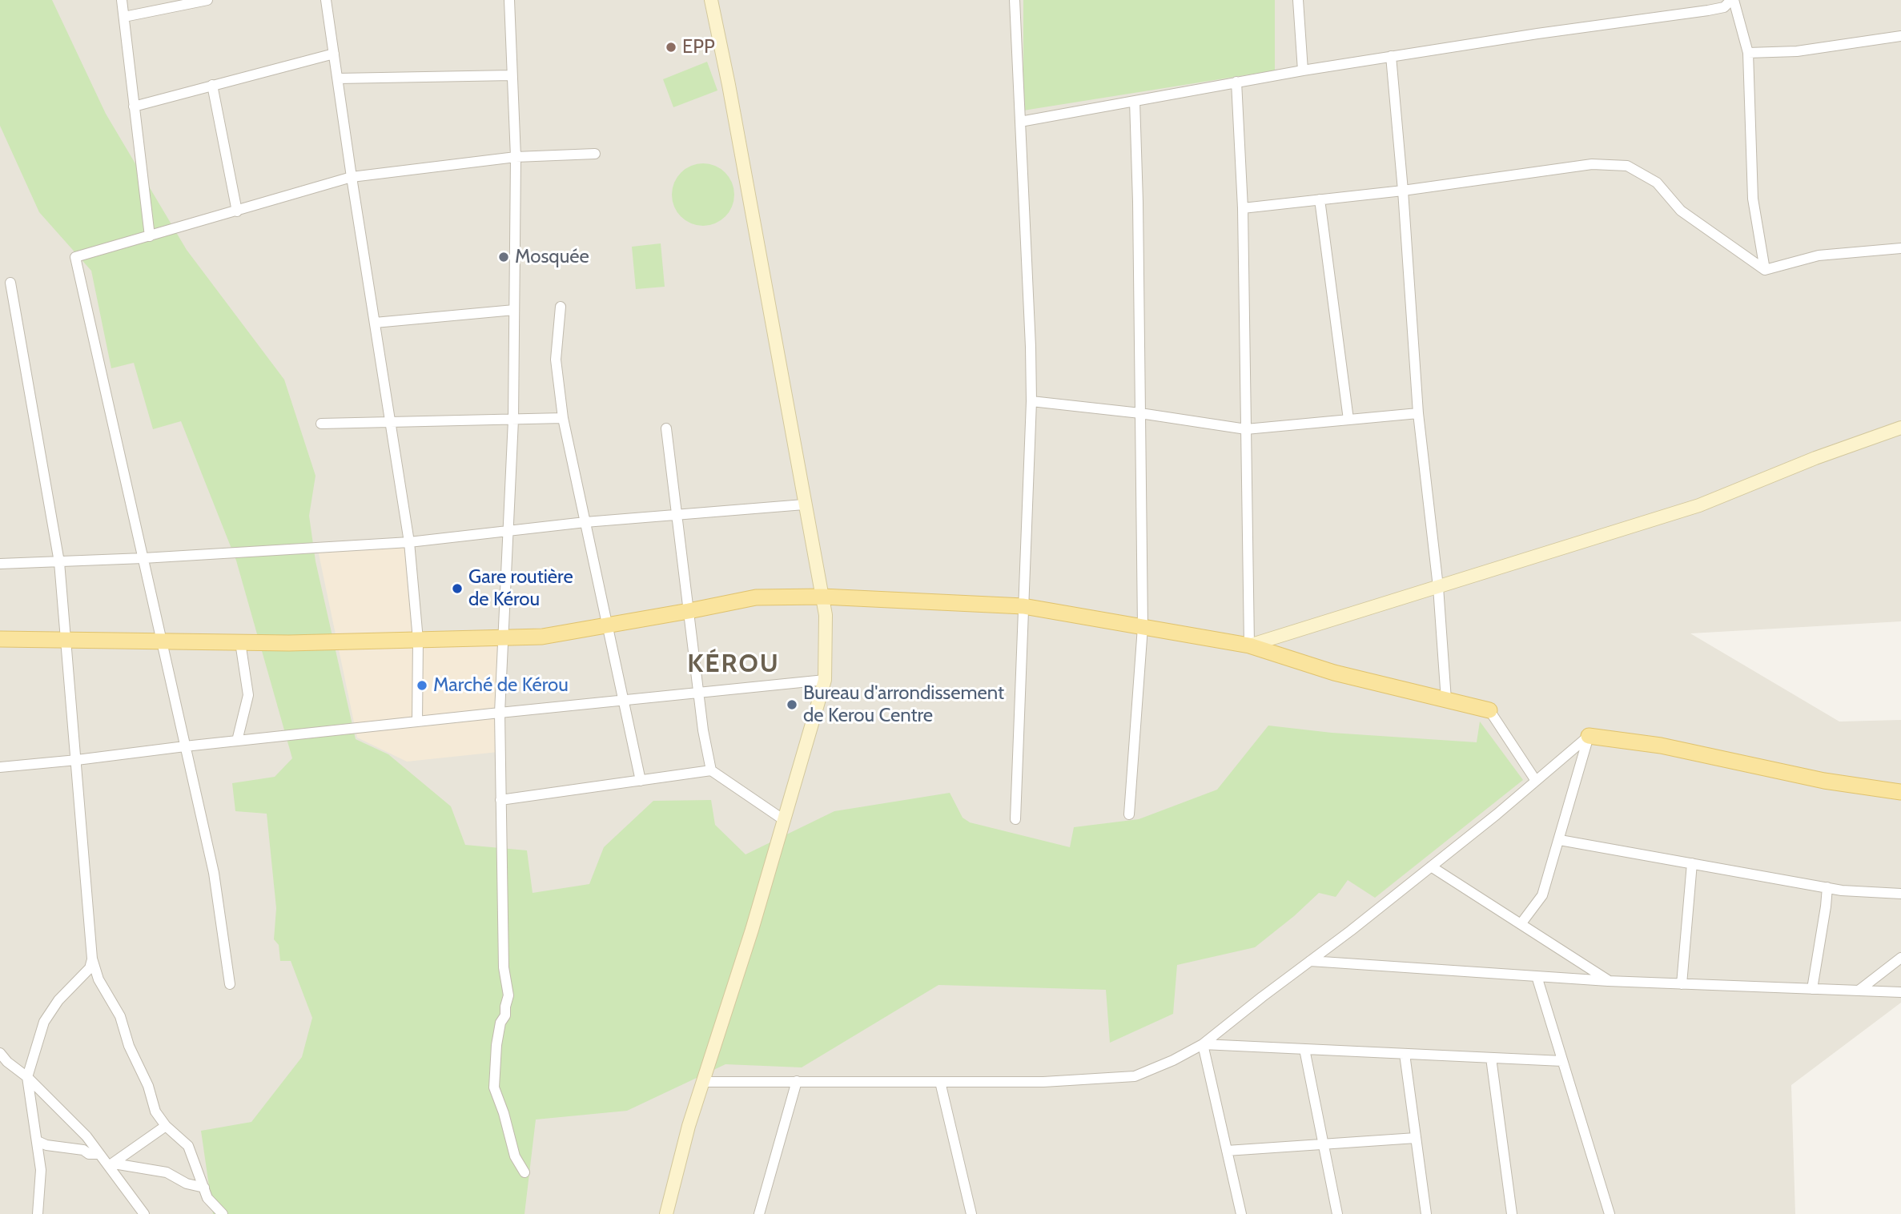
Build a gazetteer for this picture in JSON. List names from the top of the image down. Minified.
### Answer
{"districts":["KÉROU"],"places":["EPP","Mosquée","Gare routière de Kérou","Marché de Kérou","Bureau d'arrondissement de Kerou Centre"]}
